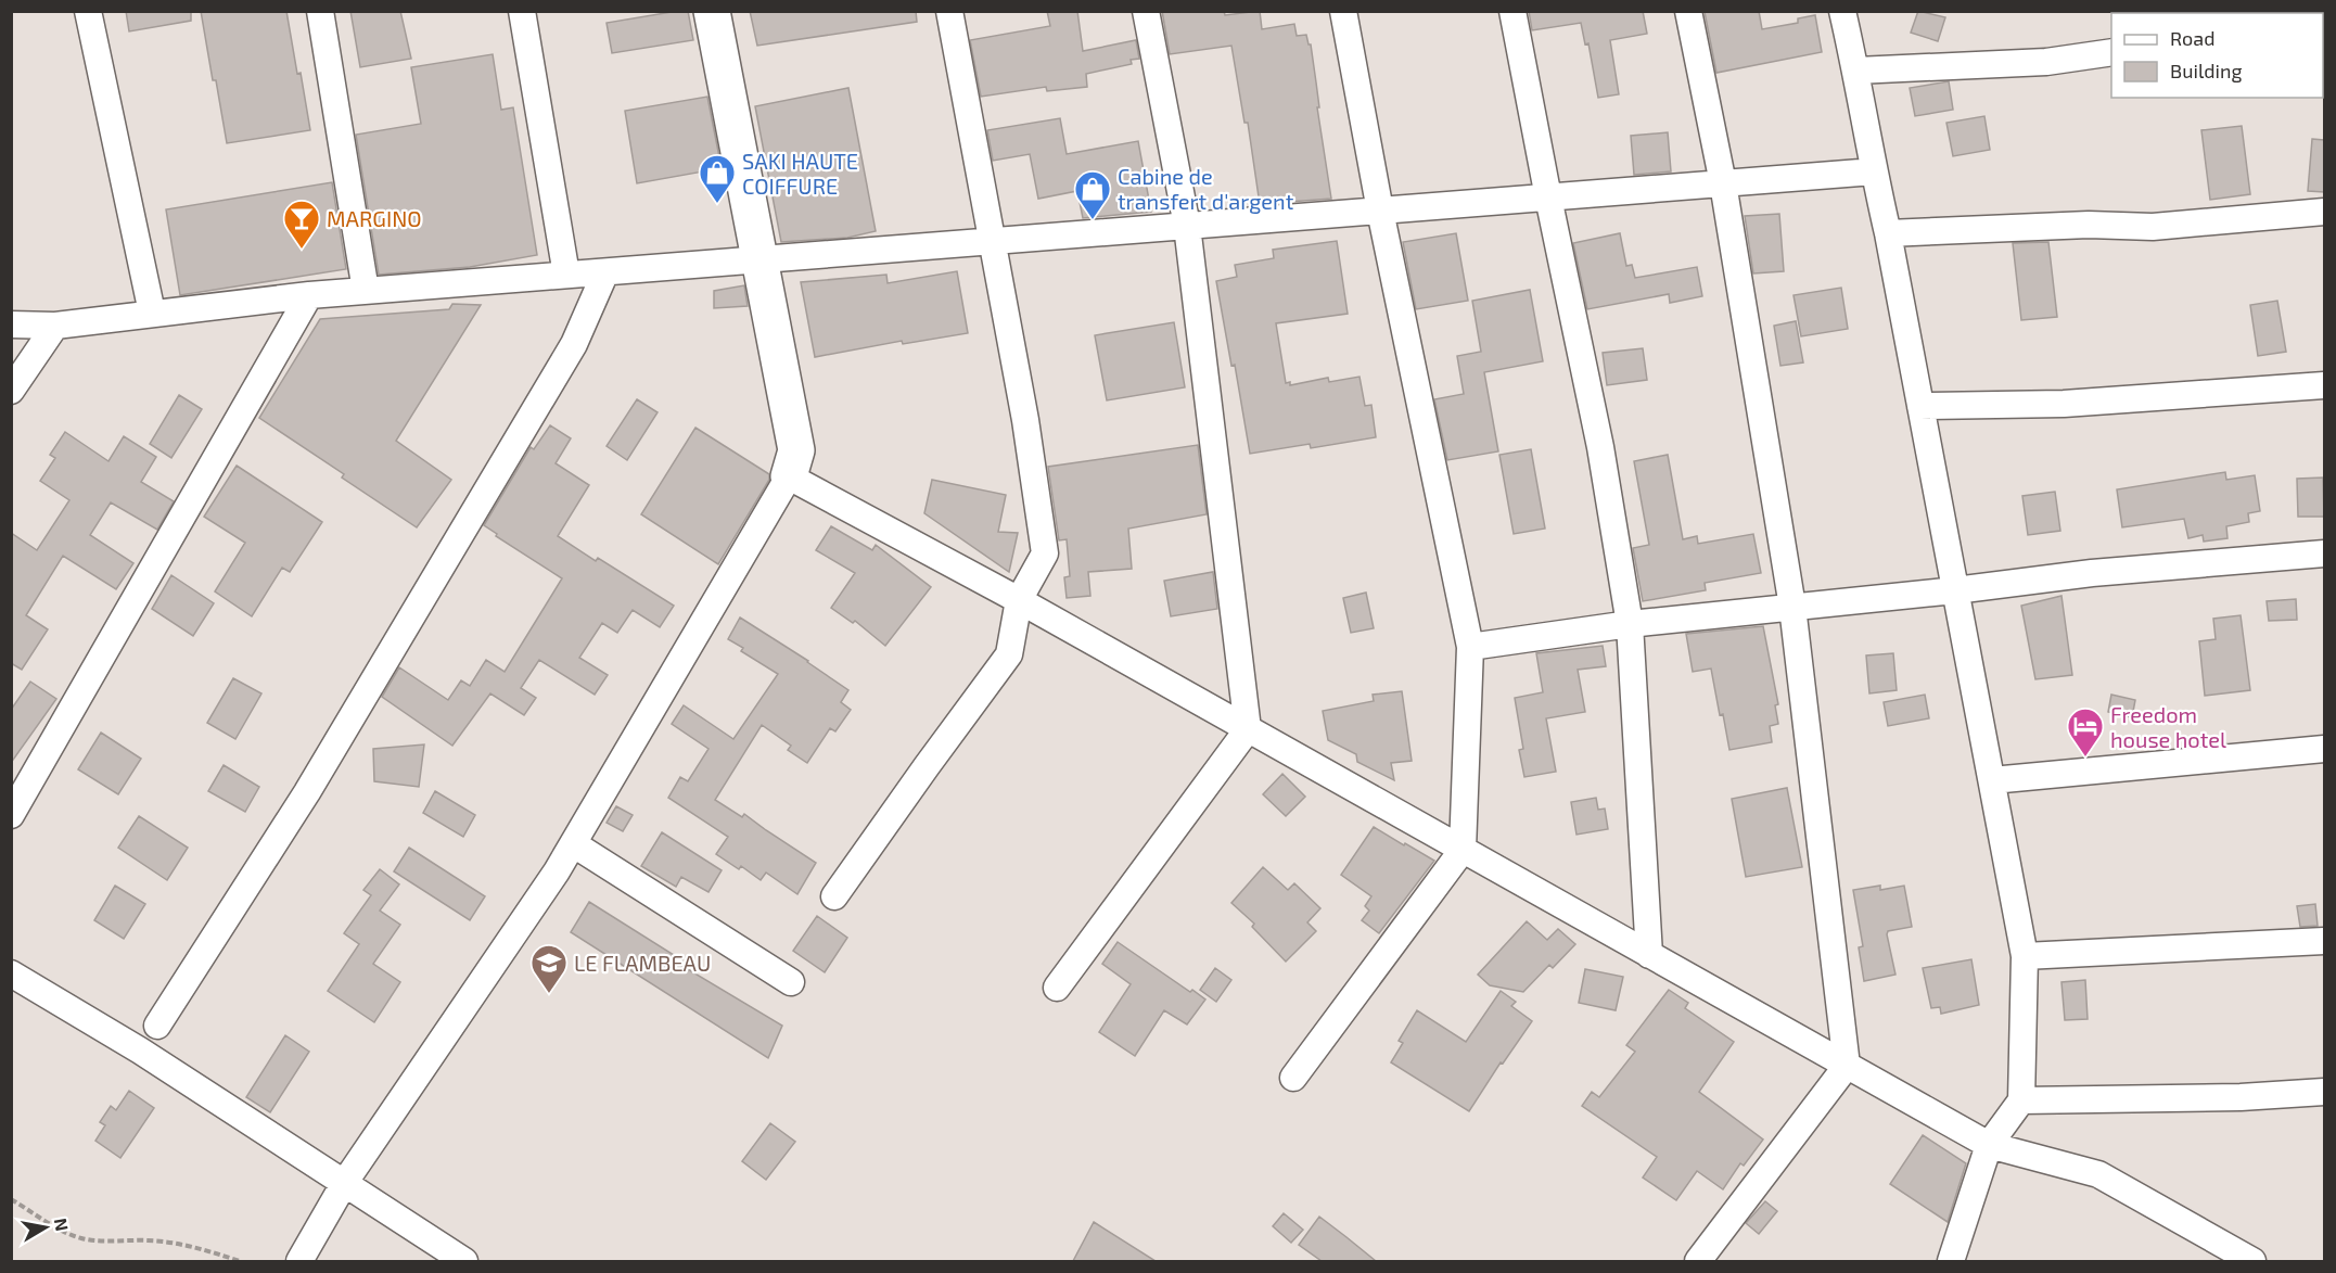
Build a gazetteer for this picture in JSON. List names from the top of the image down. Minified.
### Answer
{"places":{"shop":["SAKI HAUTE COIFFURE","Cabine de transfert d'argent"],"bar":["MARGINO"],"hotel":["Freedom house hotel"],"school or university":["LE FLAMBEAU"]},"legend":["Road","Building"],"north":"right"}
